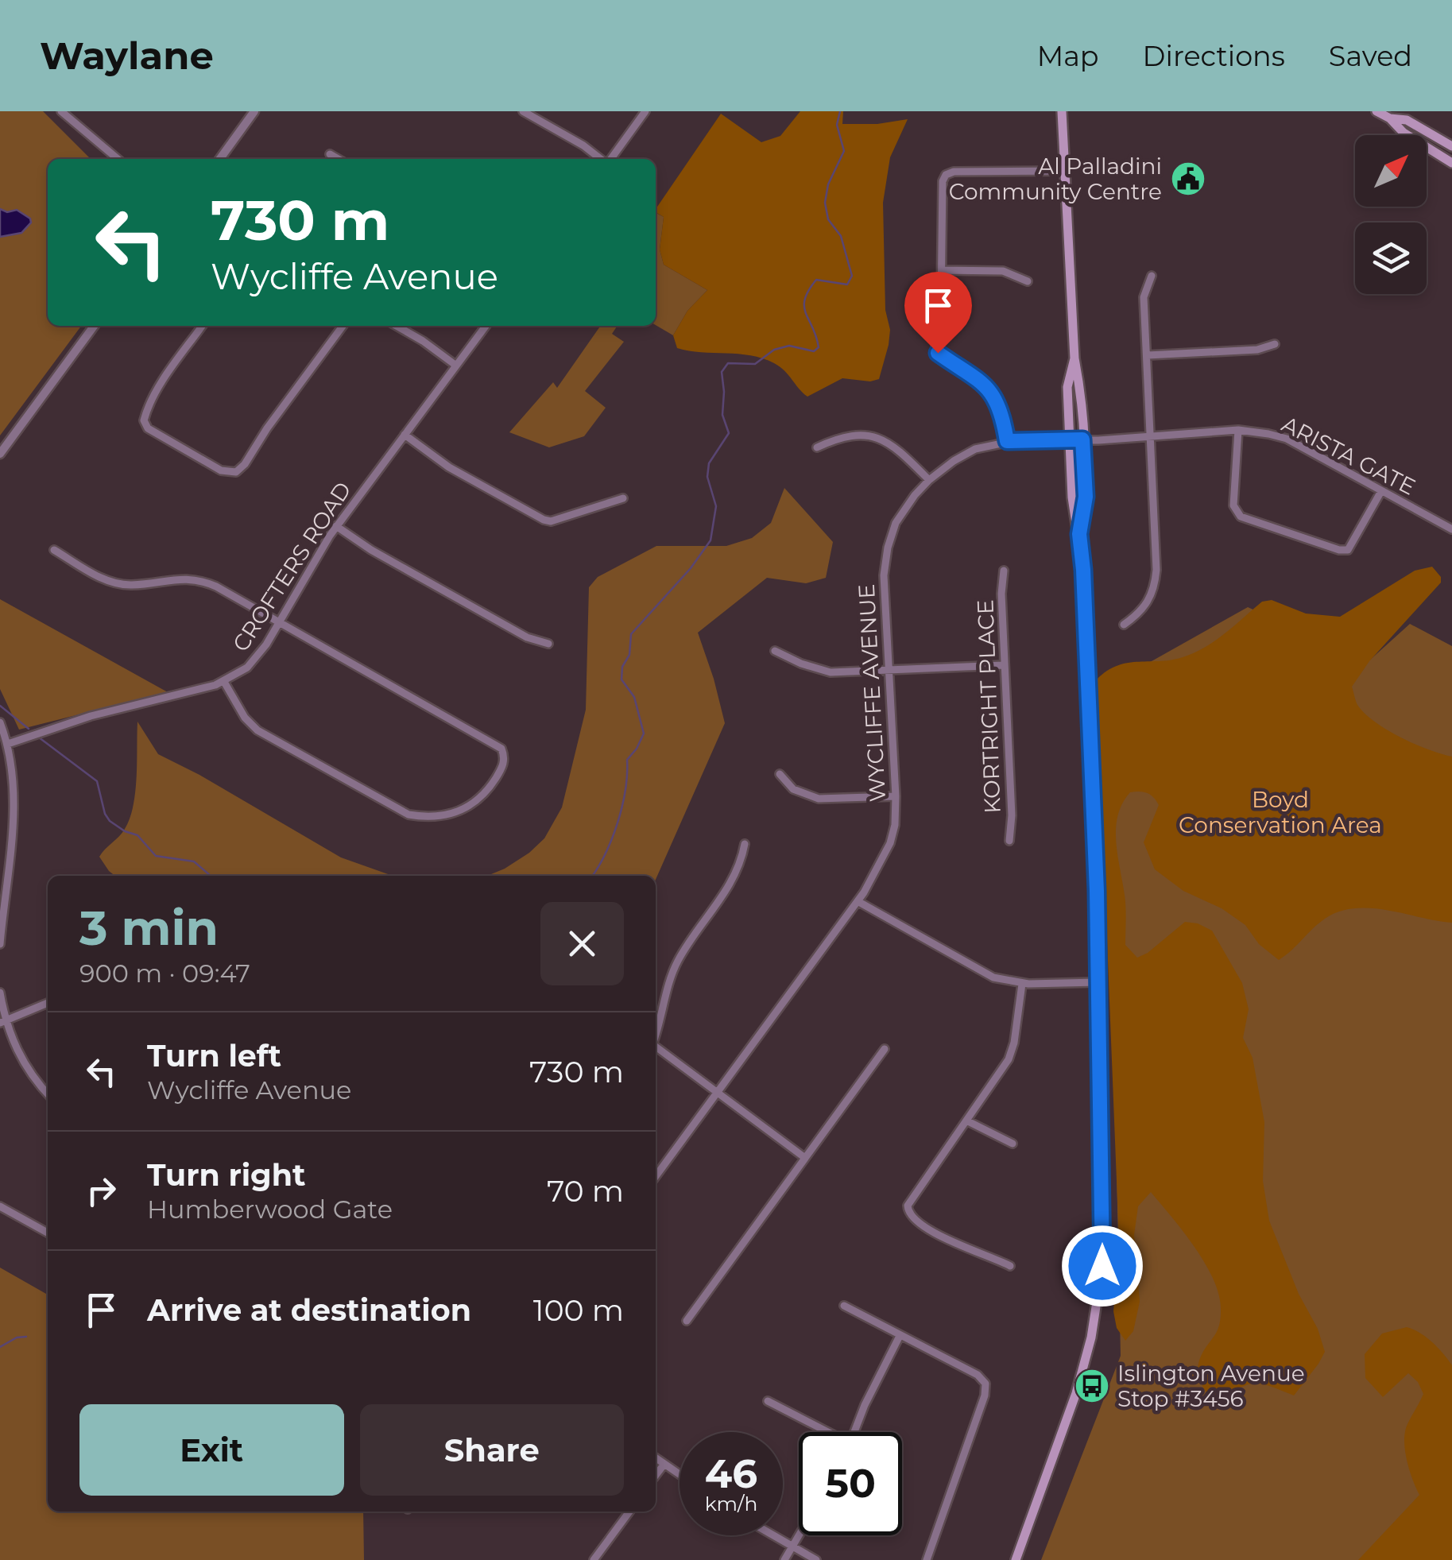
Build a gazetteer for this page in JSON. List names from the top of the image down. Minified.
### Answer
{"streets":{"street":["ARISTA GATE","CROFTERS ROAD","WYCLIFFE AVENUE","KORTRIGHT PLACE"]},"crossings":[["ARISTA GATE","WYCLIFFE AVENUE"]],"parks":["Boyd Conservation Area"],"places":{"public building":["Al Palladini Community Centre"],"bus stop":["Islington Avenue Stop #3456"]},"north":"top right","page":{"header":"Waylane","nav":["Map","Directions","Saved"],"turn":["730 m","Wycliffe Avenue"],"heading":["3 min","900 m · 09:47"],"list":[{"name":"Turn left","note":"Wycliffe Avenue","value":"730 m"},{"name":"Turn right","note":"Humberwood Gate","value":"70 m"},{"name":"Arrive at destination","value":"100 m"}],"buttons":["Exit","Share"],"speed":"46 km/h","limit":"50"}}
